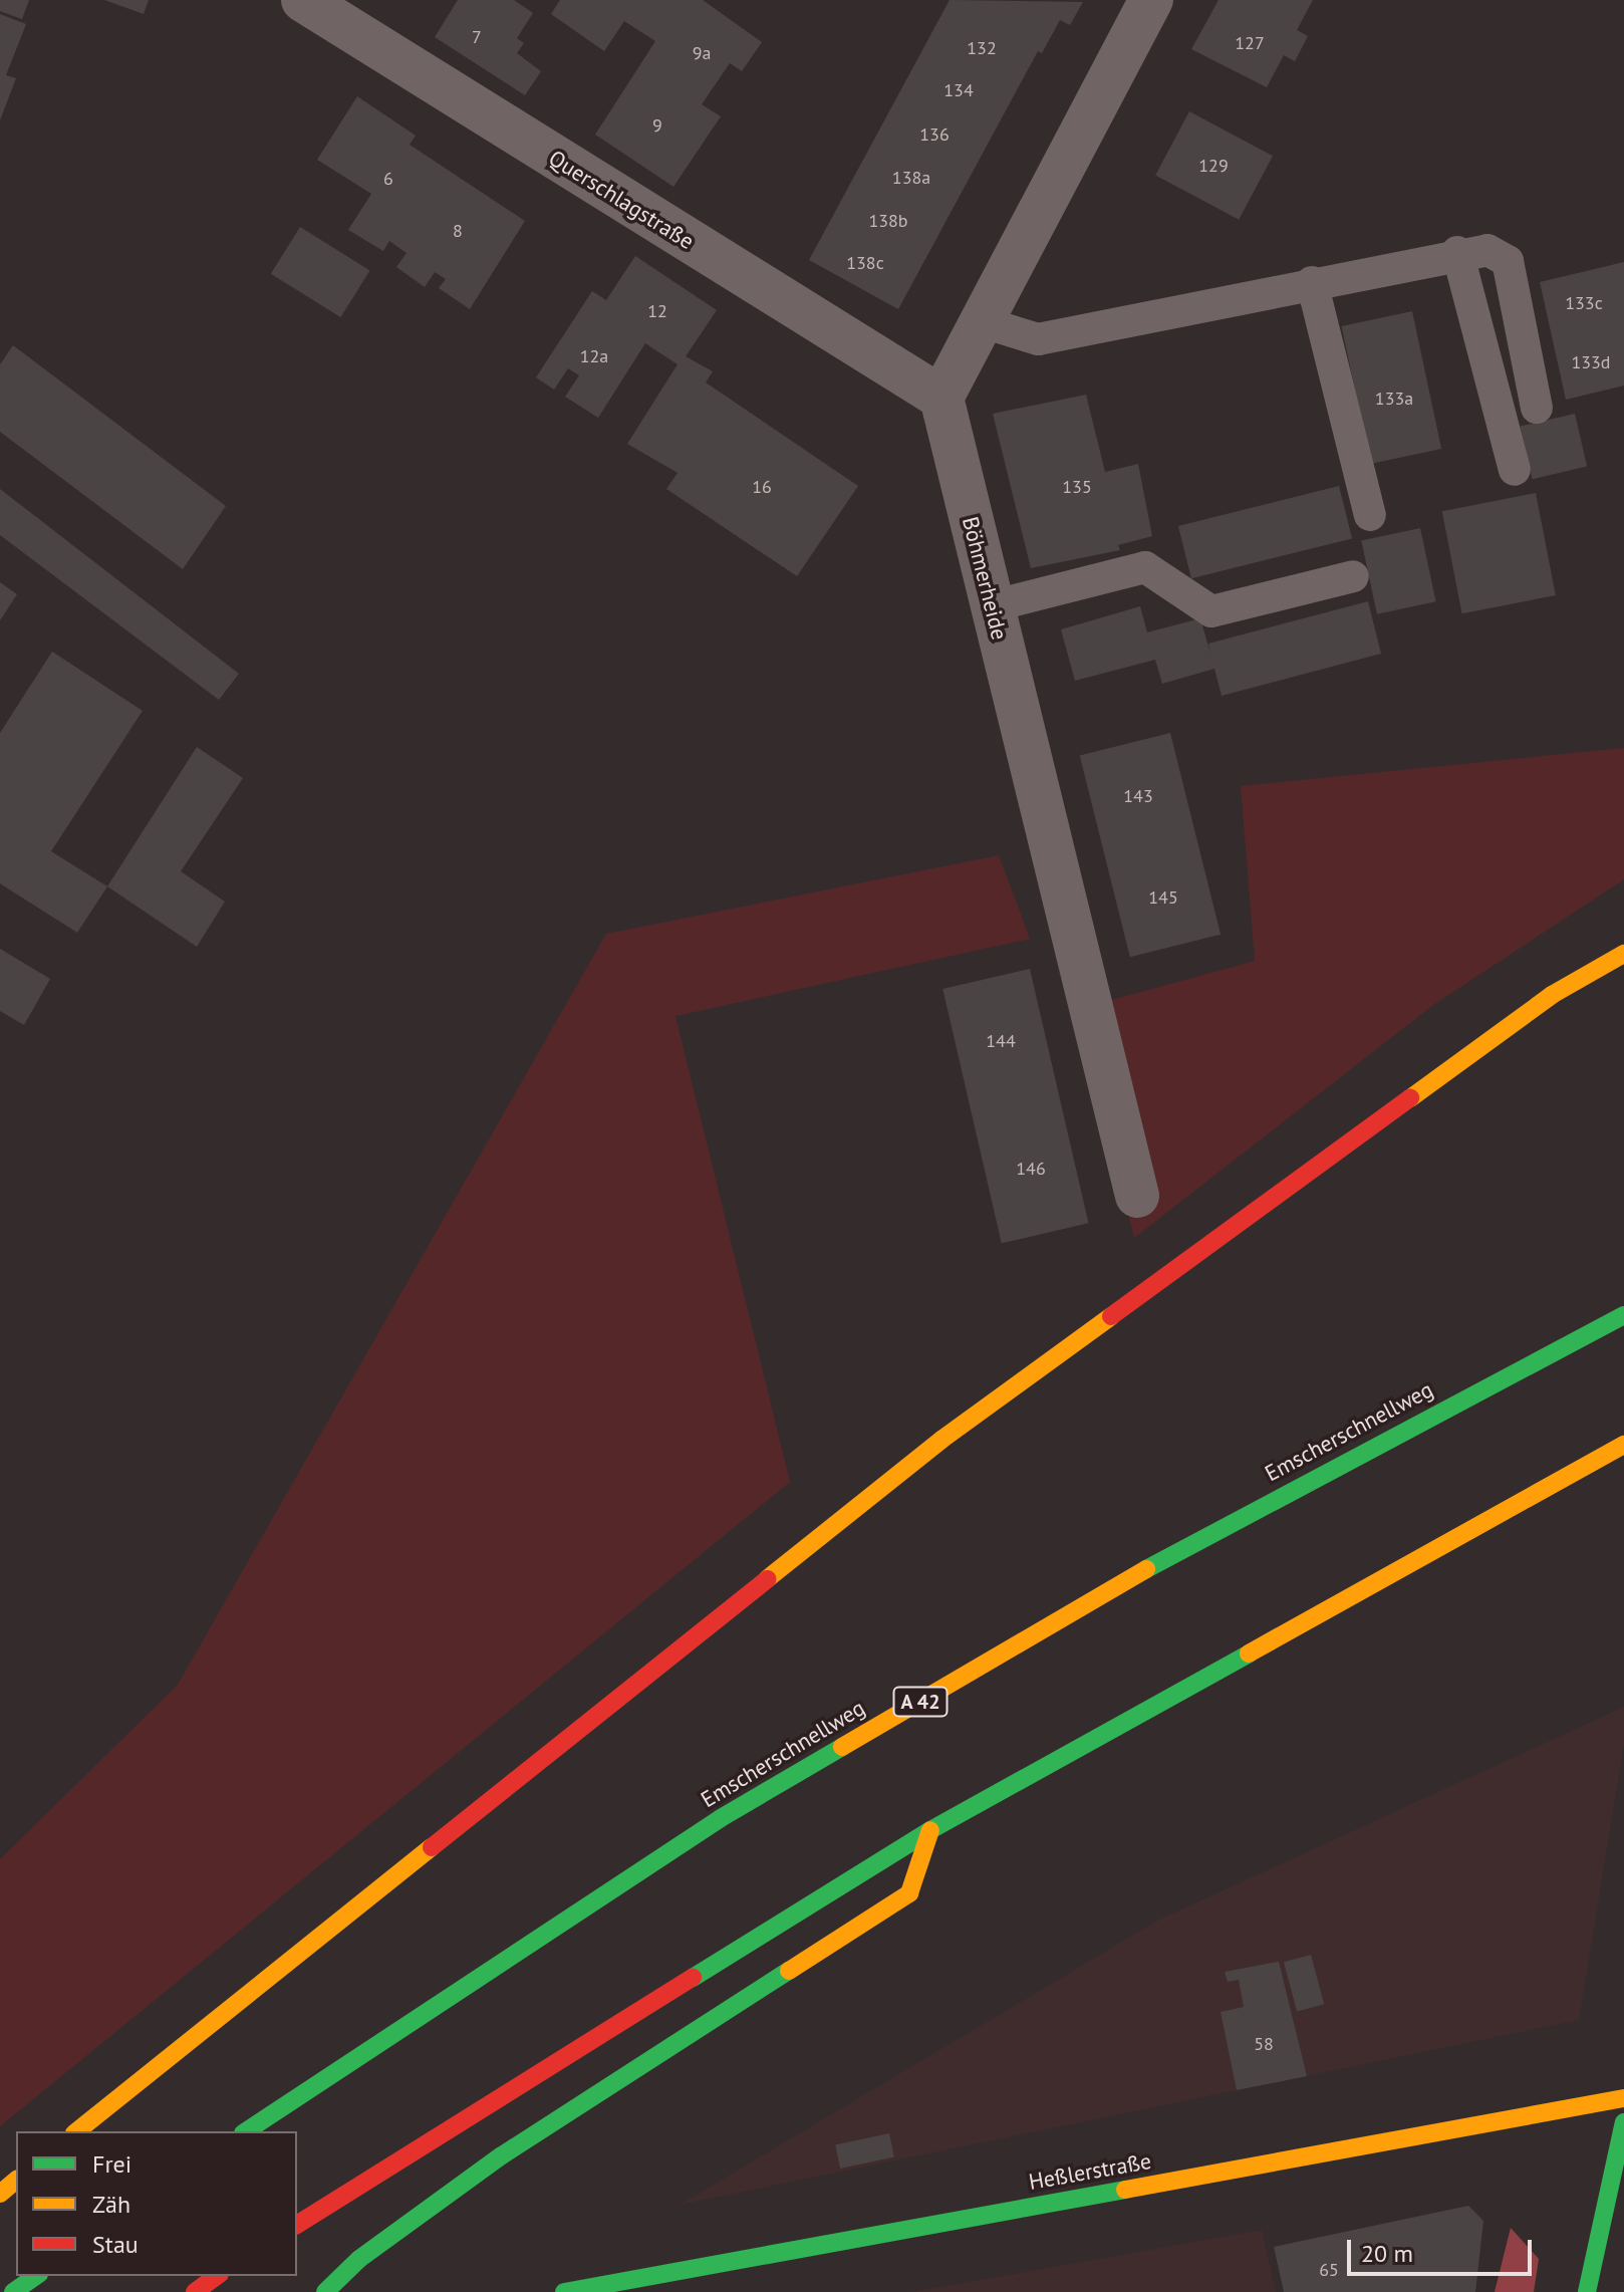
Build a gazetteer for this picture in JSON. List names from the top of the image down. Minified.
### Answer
{"streets":{"main road":["Emscherschnellweg","A 42","Heßlerstraße"],"street":["Querschlagstraße","Böhmerheide"]},"crossings":[["Querschlagstraße","Böhmerheide"]],"house_numbers":["7","127","132","9a","134","9","136","129","138a","6","138b","8","138c","133c","12","12a","133d","133a","16","135","143","145","144","146","58","65"],"legend":["Frei","Zäh","Stau"],"scale_bar":"20 m"}
